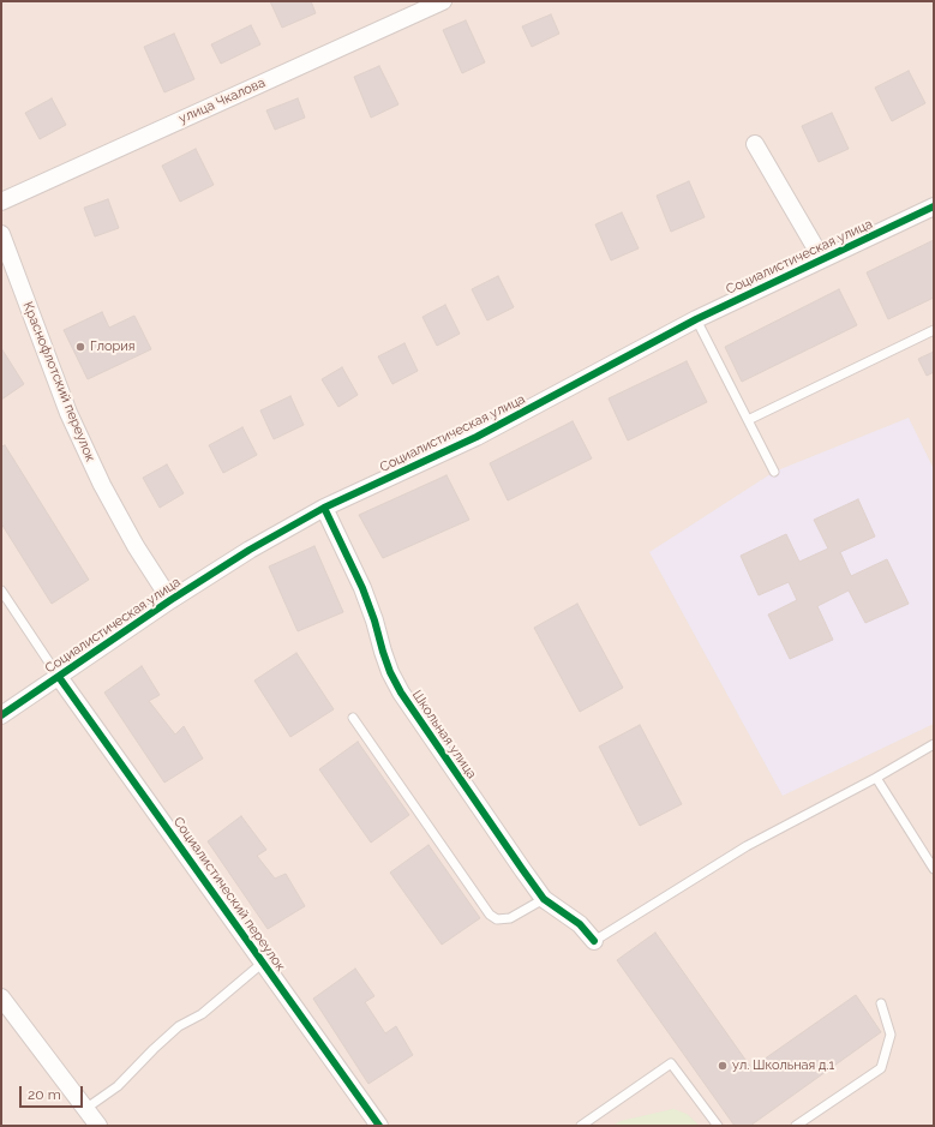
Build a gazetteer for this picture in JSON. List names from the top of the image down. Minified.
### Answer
{"streets":{"street":["улица Чкалова","Социалистическая улица","Краснофлотский переулок","Школьная улица","Социалистический переулок"]},"crossings":[["Социалистическая улица","Краснофлотский переулок"],["Социалистическая улица","Школьная улица"],["Социалистическая улица","Социалистический переулок"]],"places":["Глория","ул. Школьная д.1"],"scale_bar":"20 m"}
